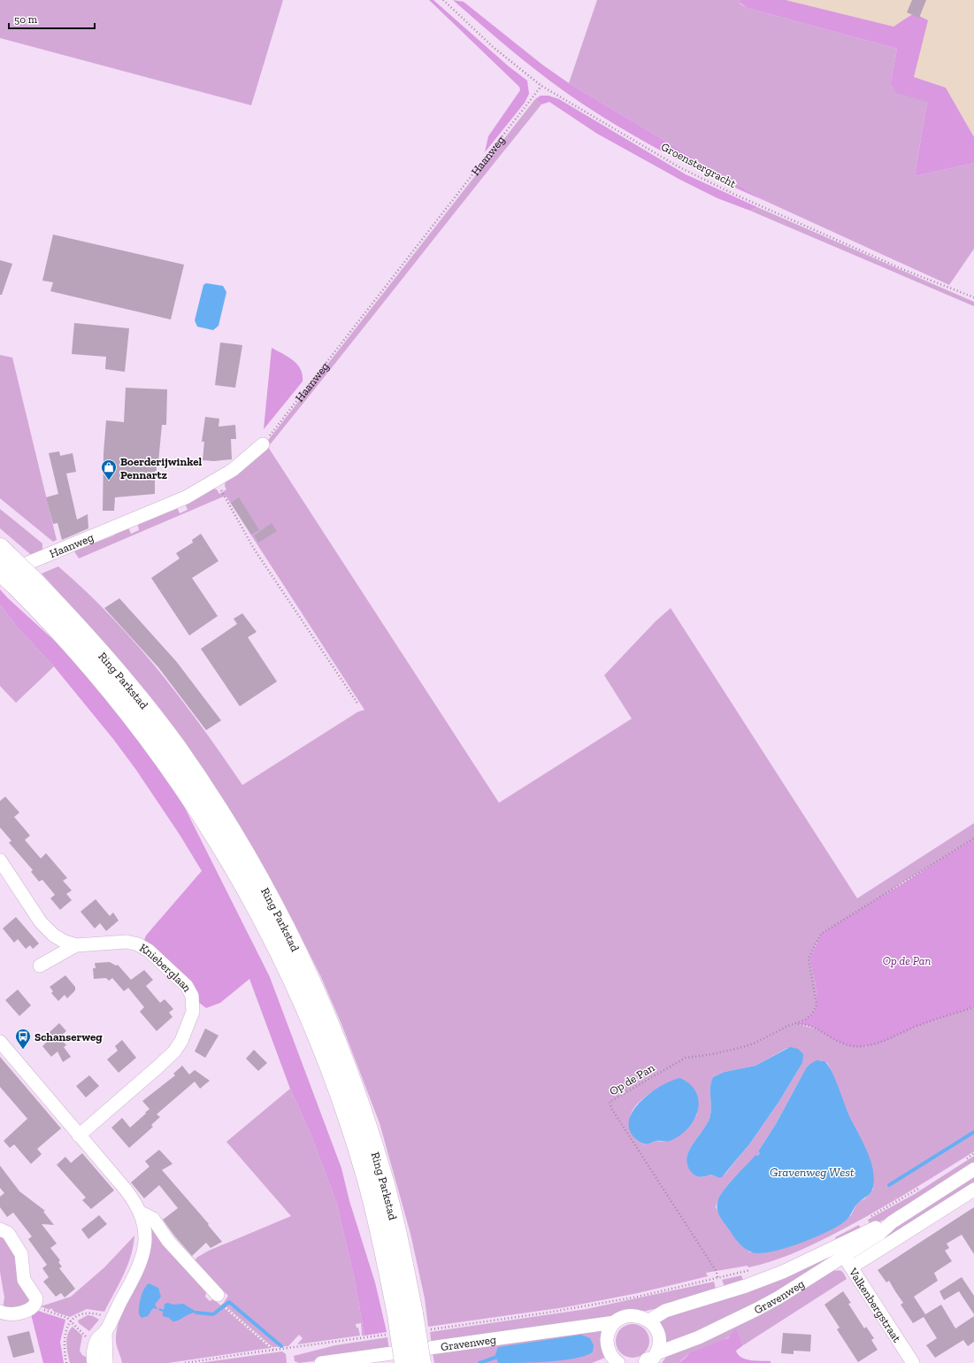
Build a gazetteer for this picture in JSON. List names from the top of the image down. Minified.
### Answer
{"streets":{"highway":["Ring Parkstad"],"street":["Haanweg","Knieberglaan","Gravenweg","Valkenbergstraat"],"path":["Groenstergracht","Op de Pan"]},"crossings":[["Haanweg","Groenstergracht"],["Gravenweg","Valkenbergstraat"]],"water":["Gravenweg West"],"parks":["Op de Pan"],"places":{"shop":["Boerderijwinkel Pennartz"],"bus stop":["Schanserweg"]},"scale_bar":"50 m"}
